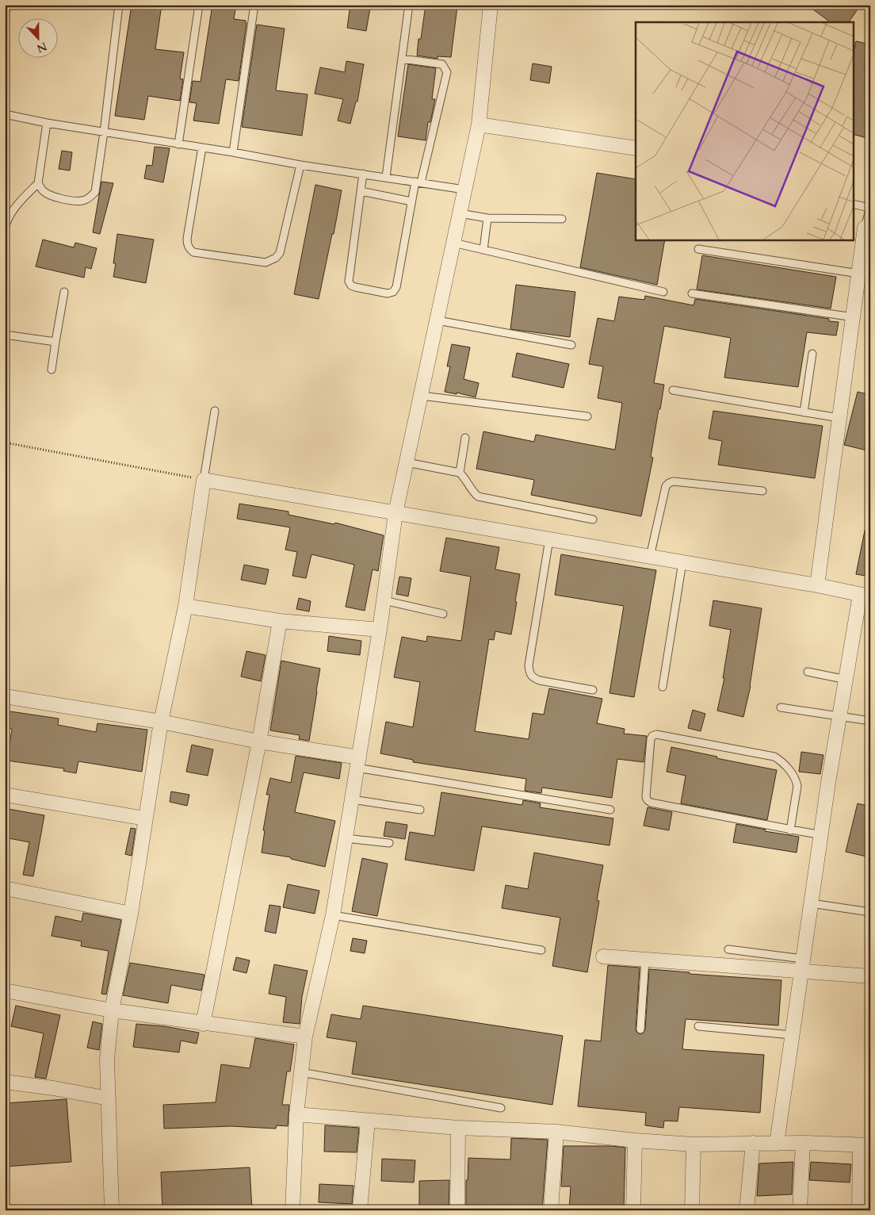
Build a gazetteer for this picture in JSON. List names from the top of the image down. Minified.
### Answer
{"north":"bottom"}
